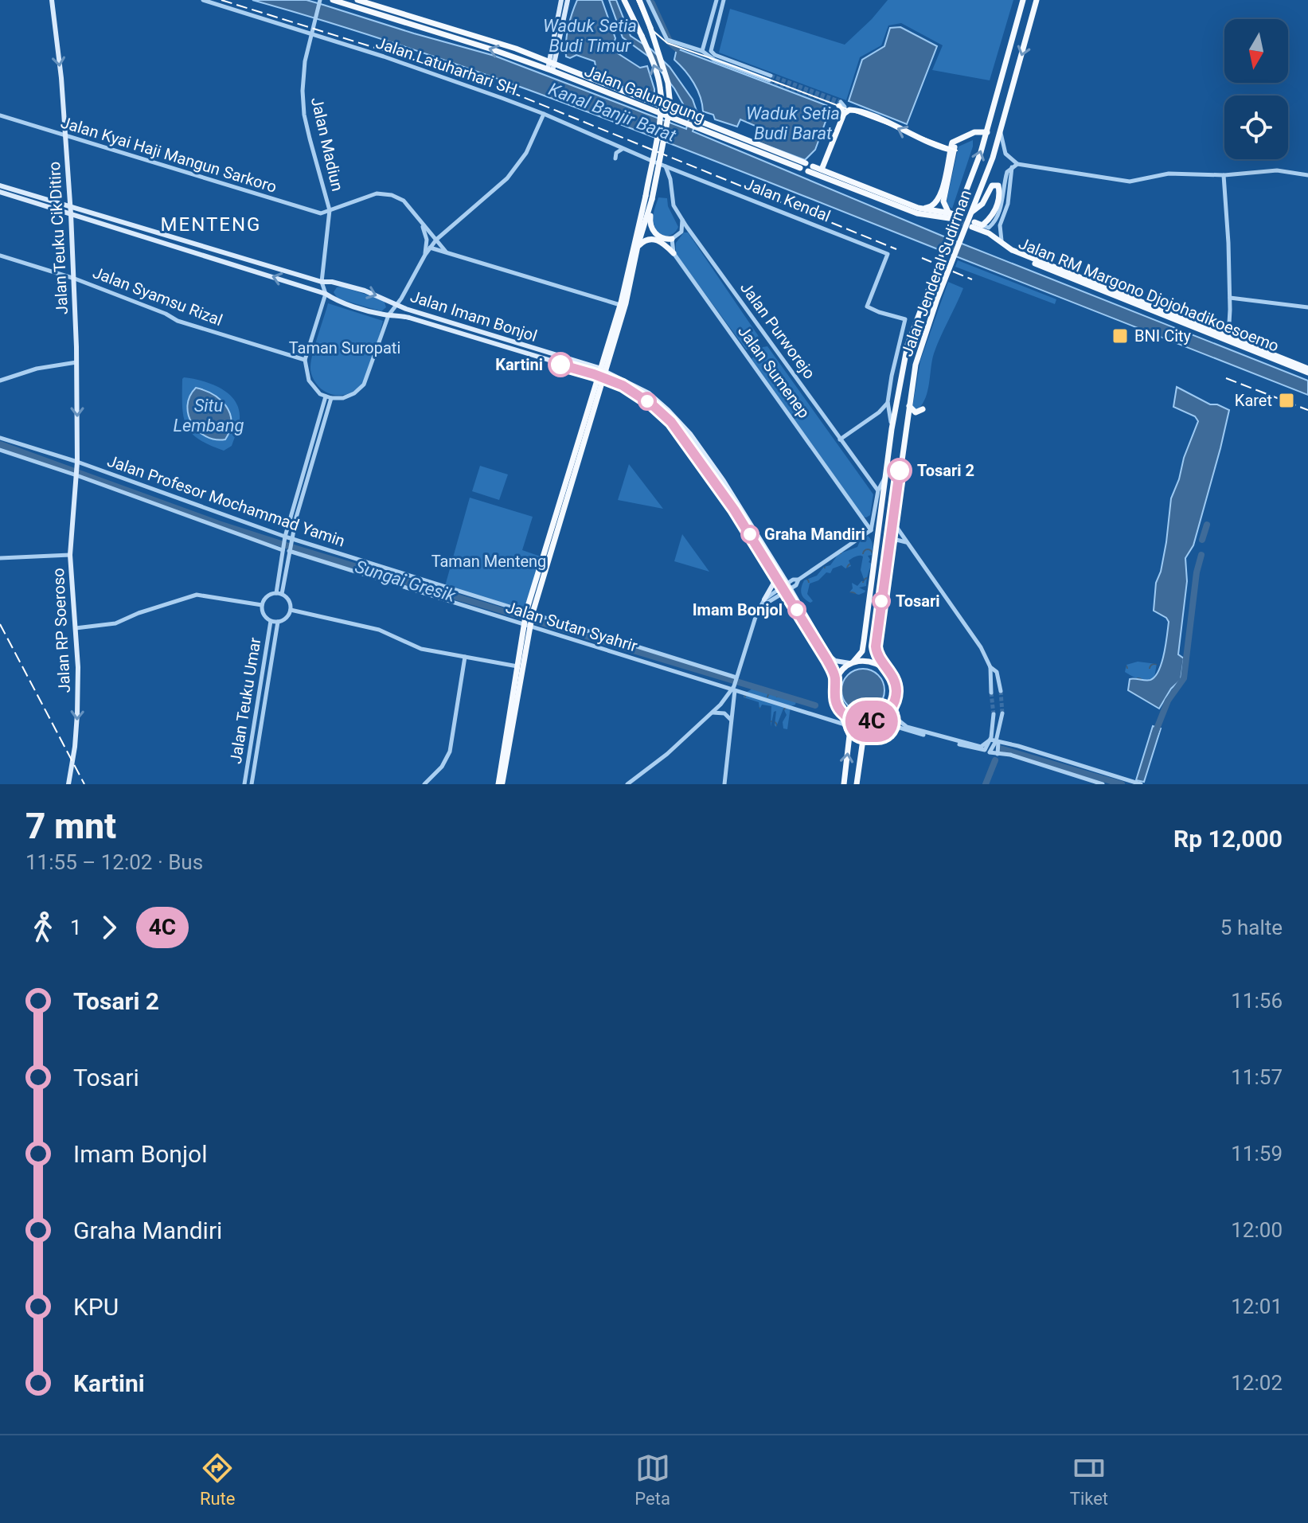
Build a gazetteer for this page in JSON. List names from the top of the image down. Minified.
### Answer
{"streets":{"main road":["Jalan Galunggung","Jalan Teuku Cik Ditiro","Jalan Jenderal Sudirman","Jalan RM Margono Djojohadikoesoemo","Jalan Imam Bonjol","Jalan RP Soeroso"],"street":["Jalan Latuharhari SH","Jalan Madiun","Jalan Kyai Haji Mangun Sarkoro","Jalan Kendal","Jalan Syamsu Rizal","Jalan Purworejo","Jalan Sumenep","Jalan Profesor Mochammad Yamin","Jalan Sutan Syahrir","Jalan Teuku Umar"]},"crossings":[["Jalan Latuharhari SH","Jalan Madiun"],["Jalan Latuharhari SH","Jalan Kendal"],["Jalan Madiun","Jalan Kyai Haji Mangun Sarkoro"],["Jalan Madiun","Jalan Imam Bonjol"],["Jalan Kyai Haji Mangun Sarkoro","Jalan Teuku Cik Ditiro"],["Jalan Kyai Haji Mangun Sarkoro","Jalan Imam Bonjol"],["Jalan Teuku Cik Ditiro","Jalan Syamsu Rizal"],["Jalan Teuku Cik Ditiro","Jalan Imam Bonjol"],["Jalan Teuku Cik Ditiro","Jalan Profesor Mochammad Yamin"],["Jalan Teuku Cik Ditiro","Jalan RP Soeroso"]],"one_way":["Jalan Teuku Cik Ditiro","Jalan RP Soeroso"],"districts":["MENTENG"],"water":["Waduk Setia Budi Timur","Kanal Banjir Barat","Waduk Setia Budi Barat","Situ Lembang","Sungai Gresik"],"parks":["Taman Suropati","Taman Menteng"],"places":{"transit":["BNI City","Karet"],"other":["Kartini","Tosari 2","Graha Mandiri","Tosari","Imam Bonjol"]},"lines":["bus line 4C"],"north":"bottom","page":{"on_map":"4C","heading":["7 mnt","11:55 – 12:02 · Bus","Rp 12,000"],"legs":["1","4C","5 halte"],"list":[{"name":"Tosari 2","value":"11:56"},{"name":"Tosari","value":"11:57"},{"name":"Imam Bonjol","value":"11:59"},{"name":"Graha Mandiri","value":"12:00"},{"name":"KPU","value":"12:01"},{"name":"Kartini","value":"12:02"}],"tabs":["Rute","Peta","Tiket"]}}
